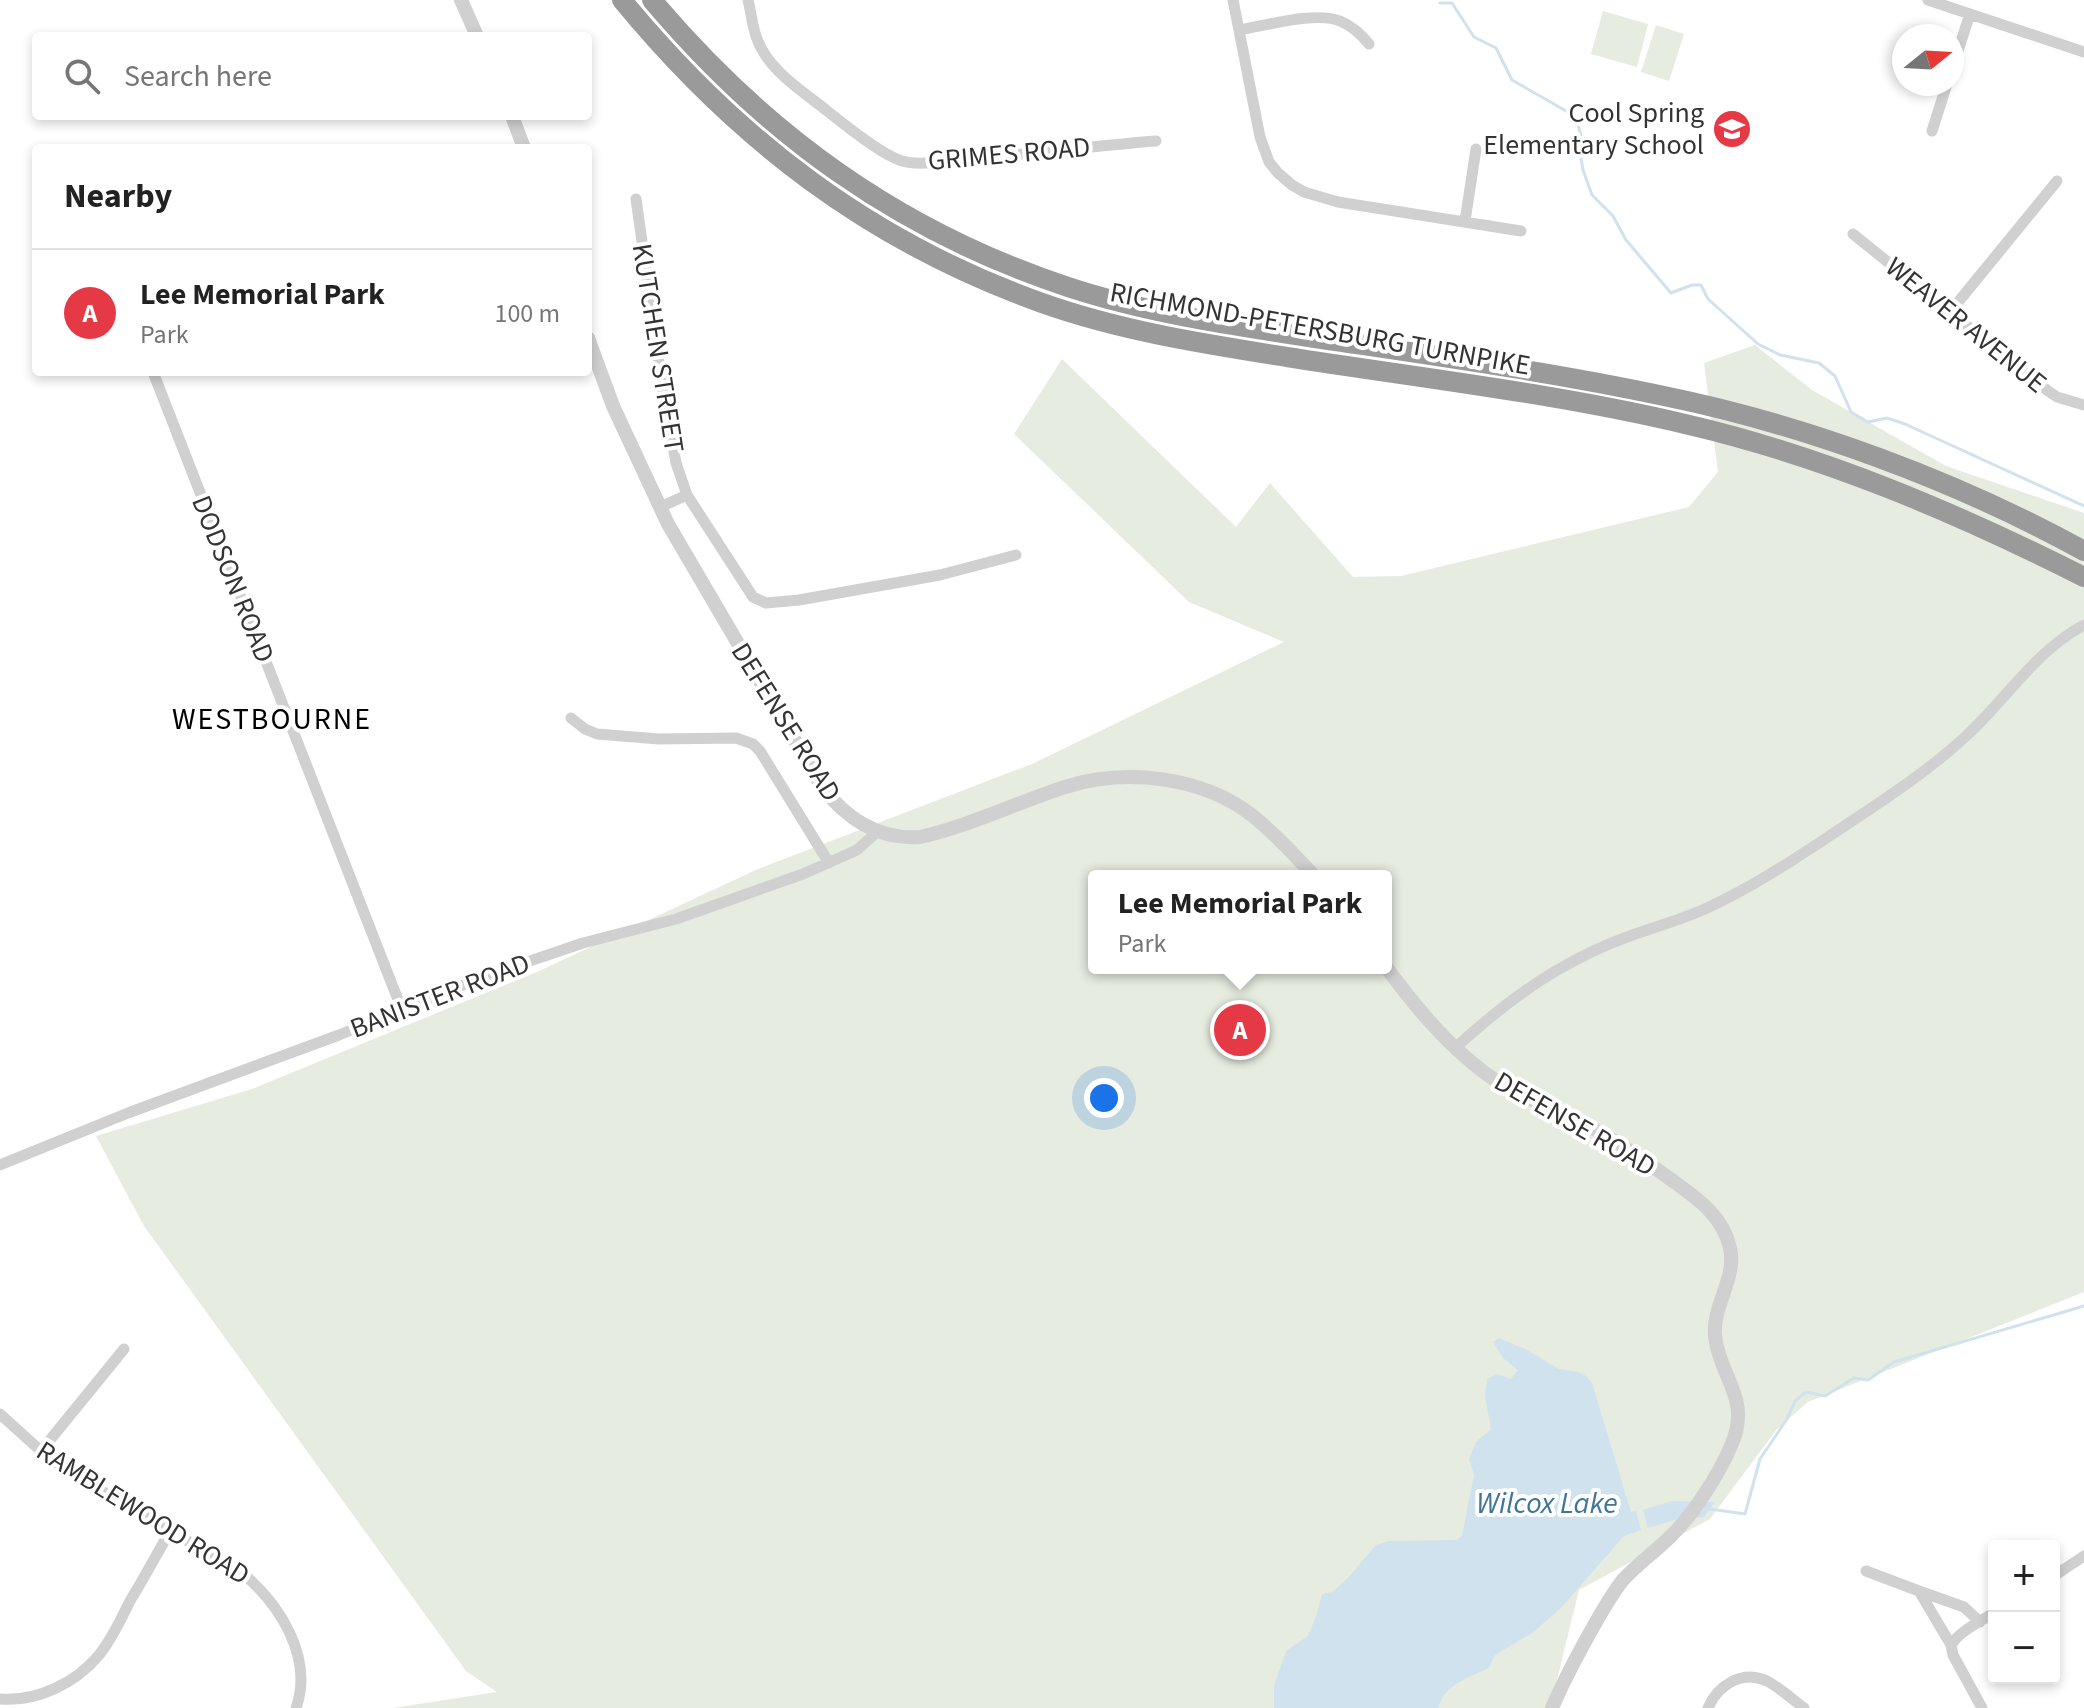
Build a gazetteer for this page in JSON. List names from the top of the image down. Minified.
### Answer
{"streets":{"highway":["RICHMOND-PETERSBURG TURNPIKE"],"street":["GRIMES ROAD","WEAVER AVENUE","KUTCHEN STREET","DODSON ROAD","DEFENSE ROAD","BANISTER ROAD","RAMBLEWOOD ROAD"]},"crossings":[["DODSON ROAD","BANISTER ROAD"],["DEFENSE ROAD","BANISTER ROAD"]],"districts":["WESTBOURNE"],"water":["Wilcox Lake"],"places":{"school or university":["Cool Spring Elementary School"]},"north":"right","page":{"search":"Search here","heading":"Nearby","list":[{"mark":"A","name":"Lee Memorial Park","note":"Park","value":"100 m"}],"popup":["Lee Memorial Park","Park"],"pins":"A","map_buttons":["+","−"]}}
